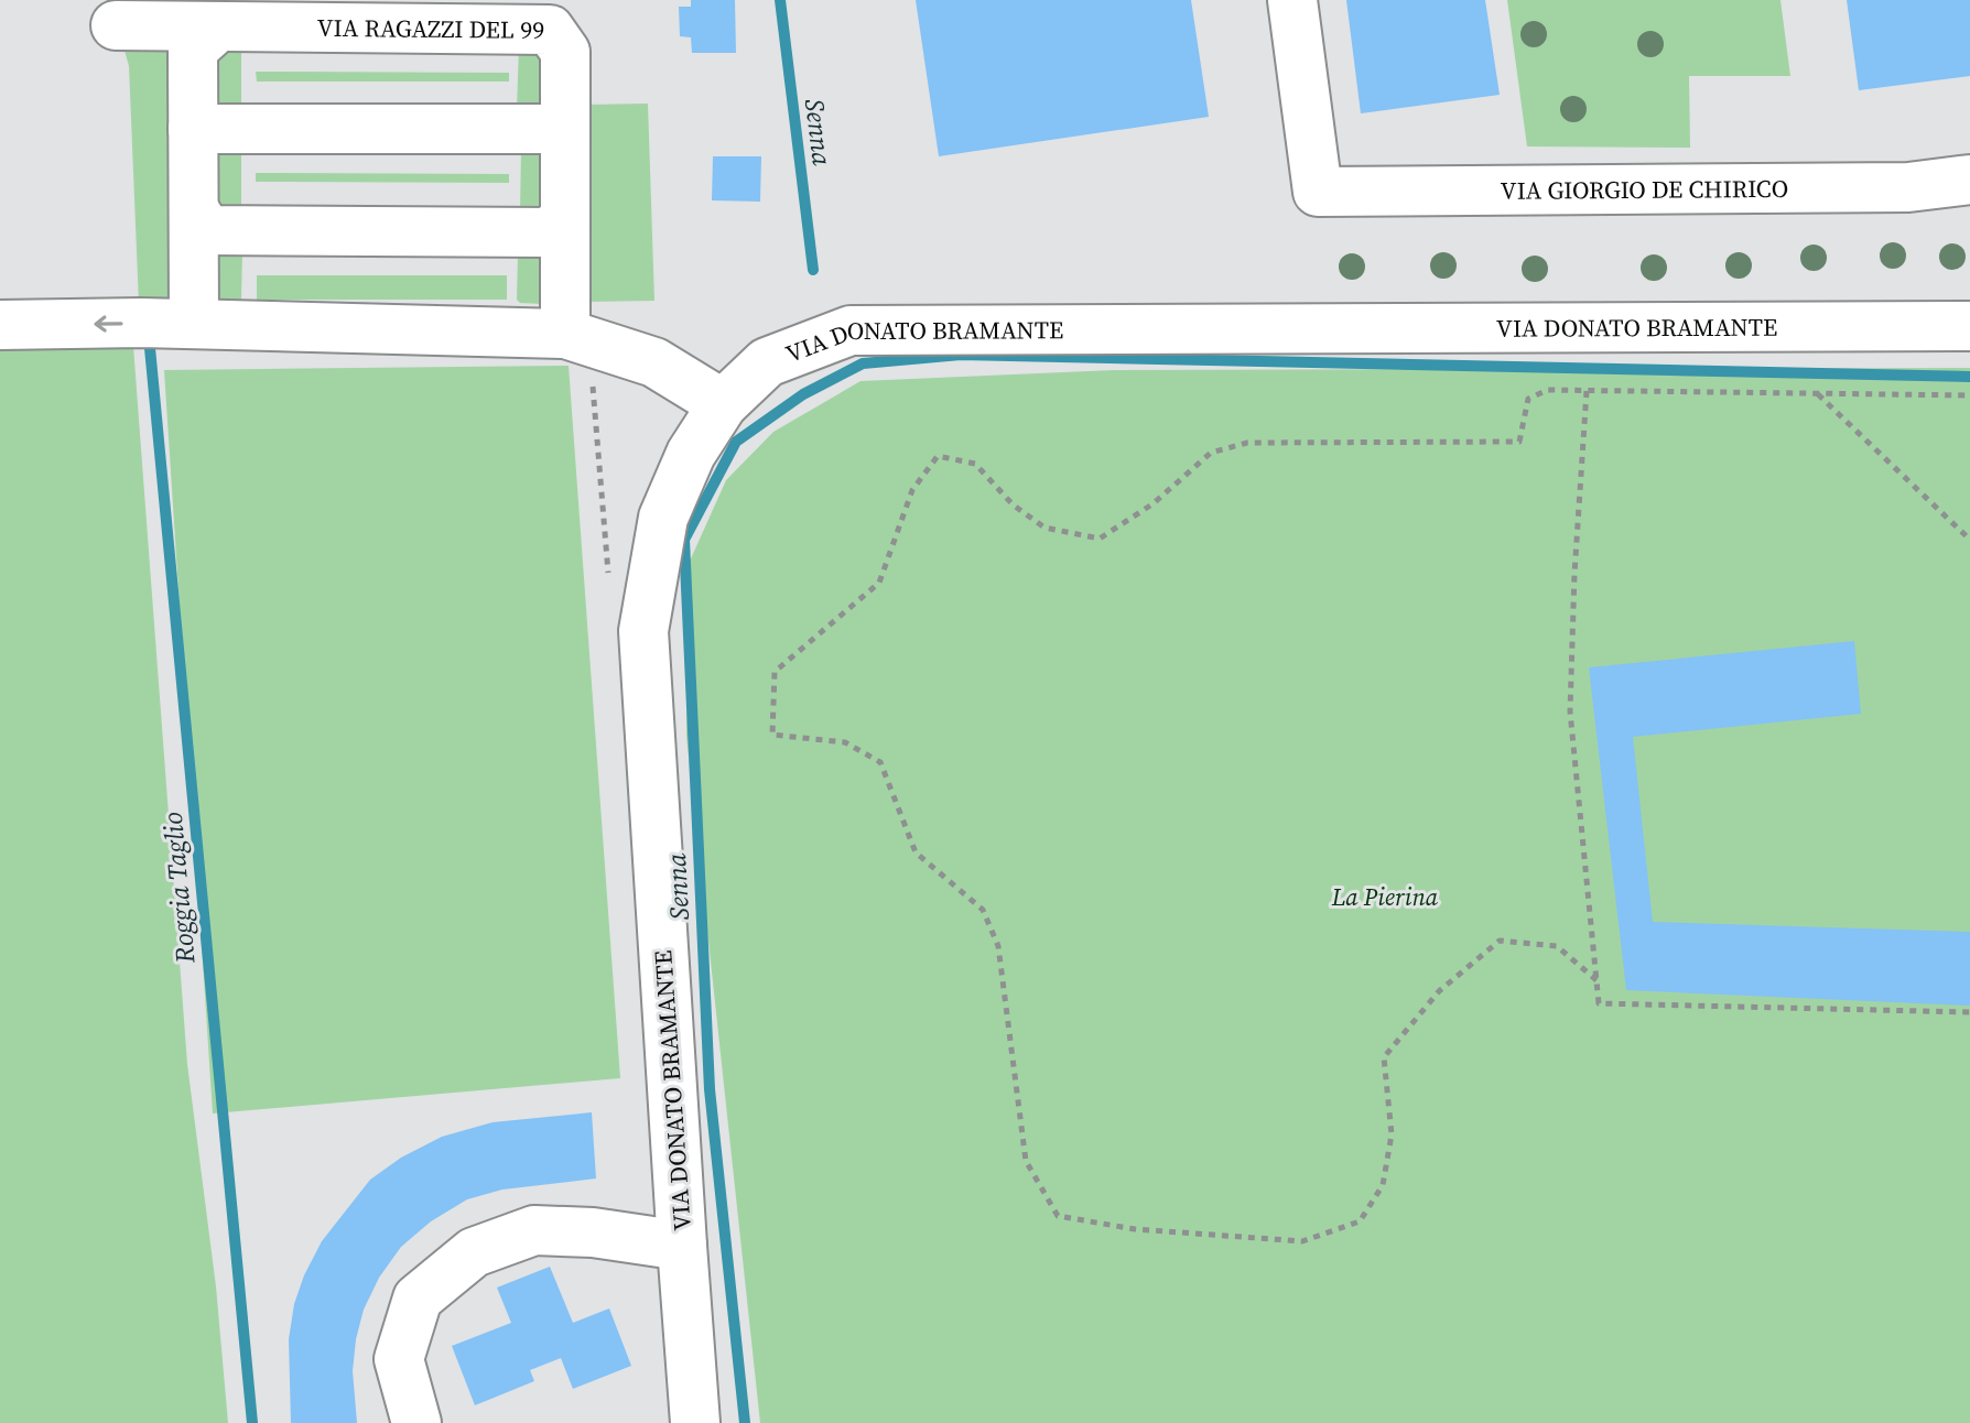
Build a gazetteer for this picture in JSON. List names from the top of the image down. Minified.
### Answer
{"streets":{"street":["VIA RAGAZZI DEL 99","VIA GIORGIO DE CHIRICO","VIA DONATO BRAMANTE"]},"water":["Senna","Roggia Taglio"],"parks":["La Pierina"]}
